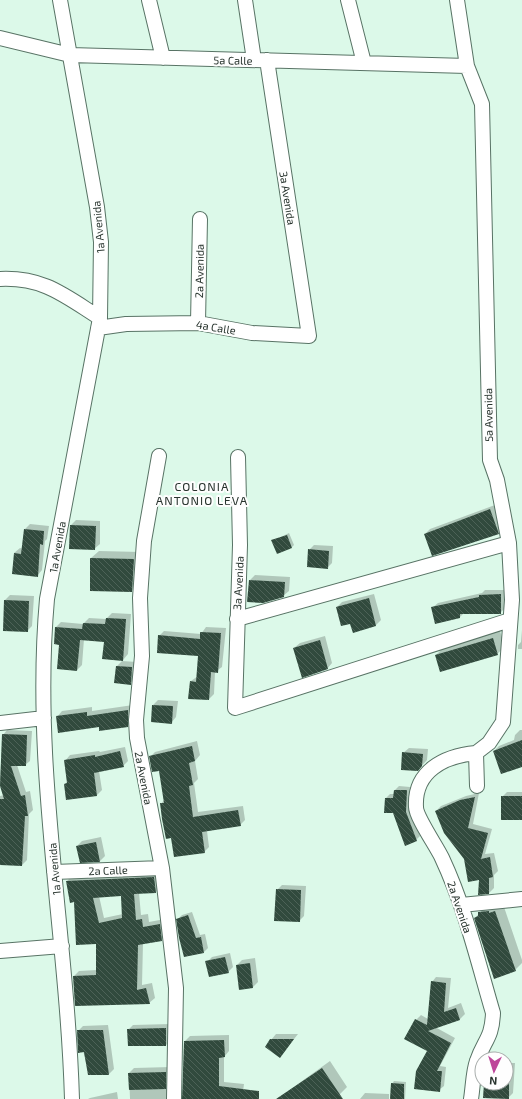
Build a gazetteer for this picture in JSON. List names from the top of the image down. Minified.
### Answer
{"streets":{"street":["5a Calle","3a Avenida","1a Avenida","2a Avenida","4a Calle","5a Avenida","2a Calle"]},"crossings":[["5a Calle","3a Avenida"],["5a Calle","1a Avenida"],["5a Calle","5a Avenida"],["3a Avenida","4a Calle"],["3a Avenida","5a Avenida"],["1a Avenida","4a Calle"],["1a Avenida","2a Calle"],["2a Avenida","4a Calle"],["2a Avenida","5a Avenida"],["2a Avenida","2a Calle"]],"districts":["COLONIA ANTONIO LEVA"],"north":"bottom"}
